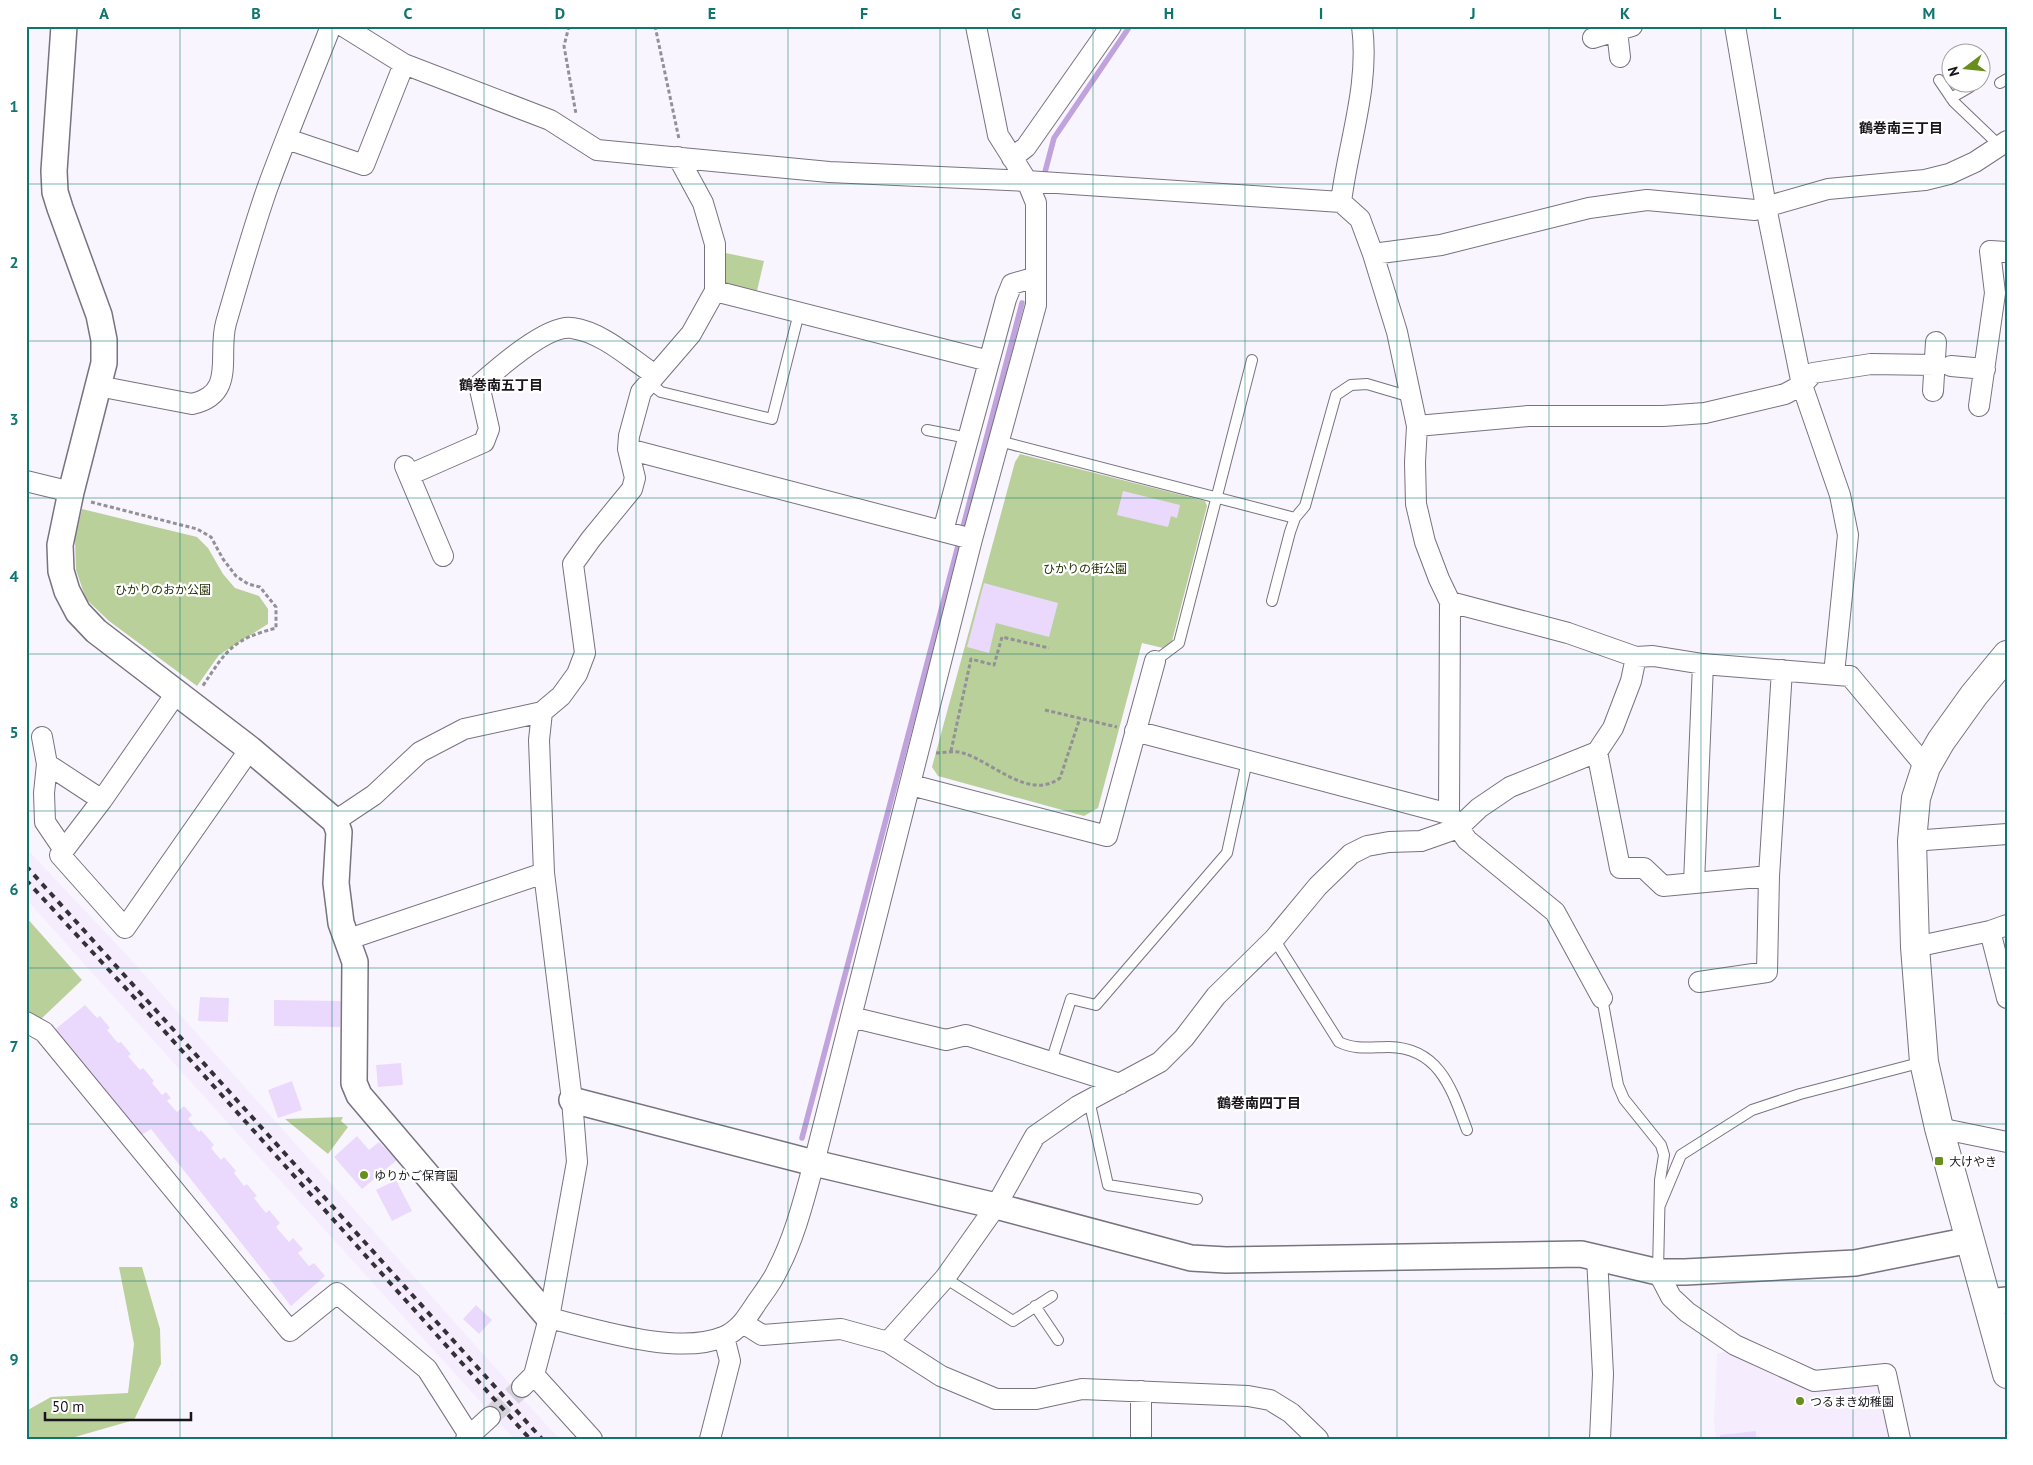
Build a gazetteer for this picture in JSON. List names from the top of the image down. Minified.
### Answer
{"districts":["鶴巻南三丁目","鶴巻南五丁目","鶴巻南四丁目"],"parks":["ひかりの街公園","ひかりのおか公園"],"places":{"transit":["大けやき"],"other":["ゆりかご保育園","つるまき幼稚園"]},"scale_bar":"50 m","north":"left","grid":{"columns":["A","B","C","D","E","F","G","H","I","J","K","L","M"],"rows":["1","2","3","4","5","6","7","8","9"]}}
